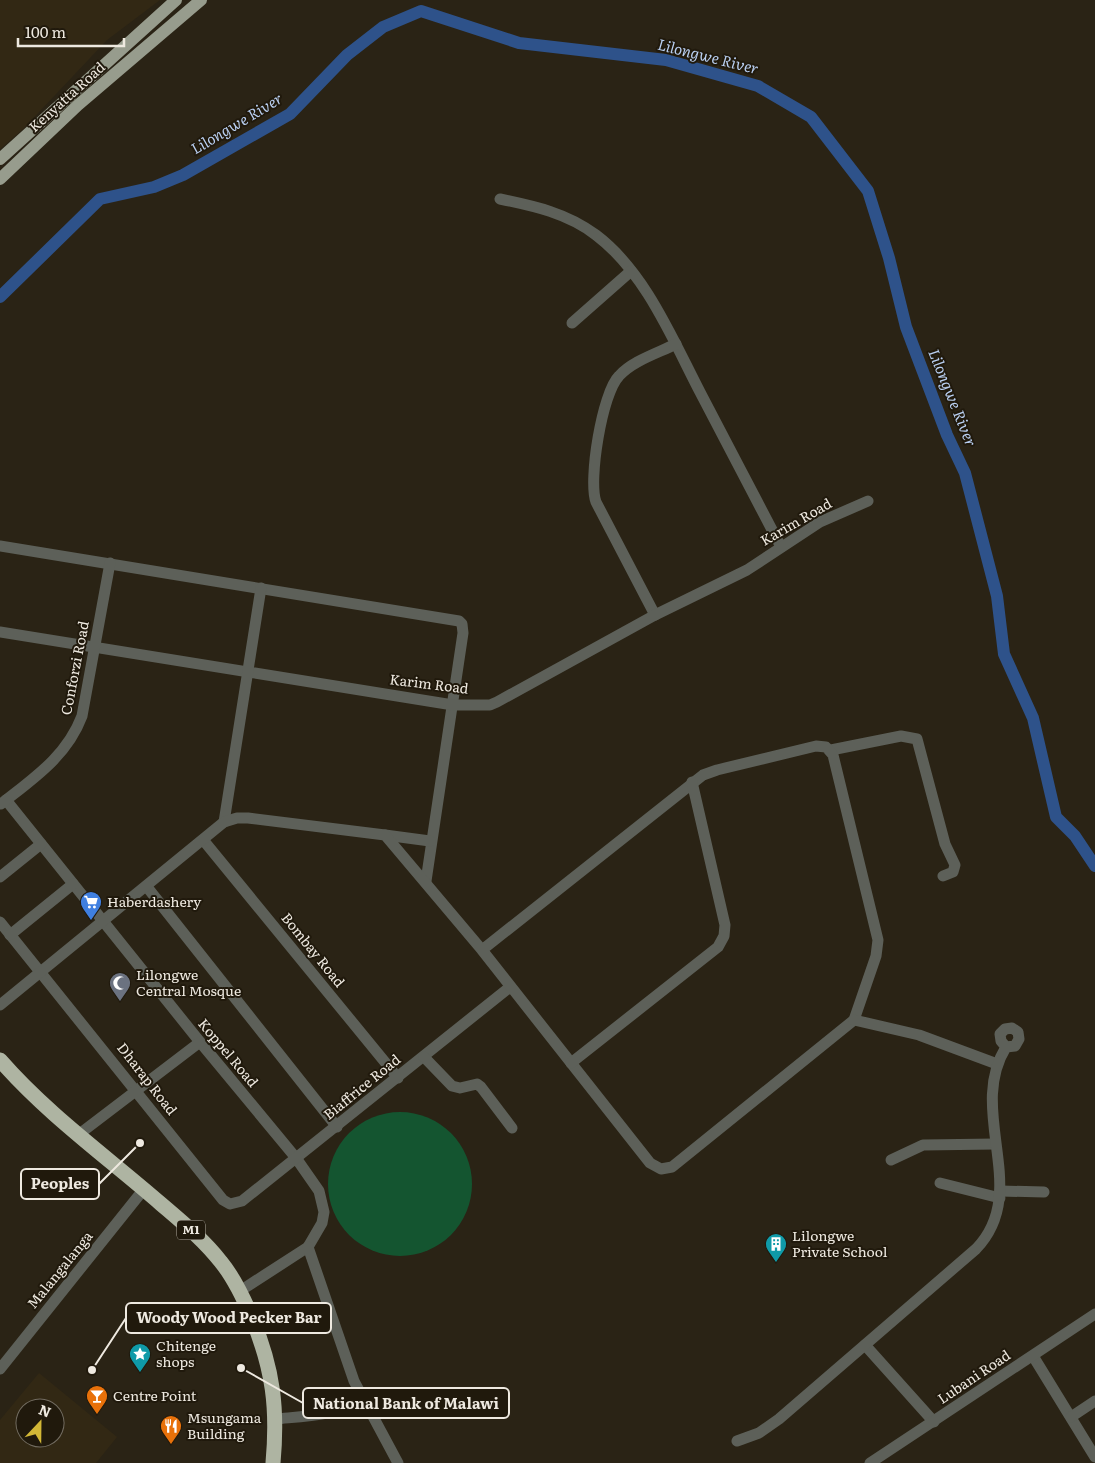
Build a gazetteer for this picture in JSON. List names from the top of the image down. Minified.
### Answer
{"streets":{"highway":["M1"],"main road":["Kenyatta Road"],"street":["Karim Road","Conforzi Road","Bombay Road","Koppel Road","Dharap Road","Biaffrice Road","Malangalanga","Lubani Road"]},"crossings":[["Karim Road","Conforzi Road"],["Conforzi Road","Koppel Road"],["Bombay Road","Biaffrice Road"],["Koppel Road","Biaffrice Road"],["Koppel Road","M1"],["Dharap Road","Biaffrice Road"],["M1","Malangalanga"]],"water":["Lilongwe River"],"places":{"supermarket":["Haberdashery"],"mosque":["Lilongwe Central Mosque"],"other":["Peoples","National Bank of Malawi","Woody Wood Pecker Bar"],"building":["Lilongwe Private School"],"place":["Chitenge shops"],"bar":["Centre Point"],"restaurant":["Msungama Building"]},"scale_bar":"100 m","north":"top"}
